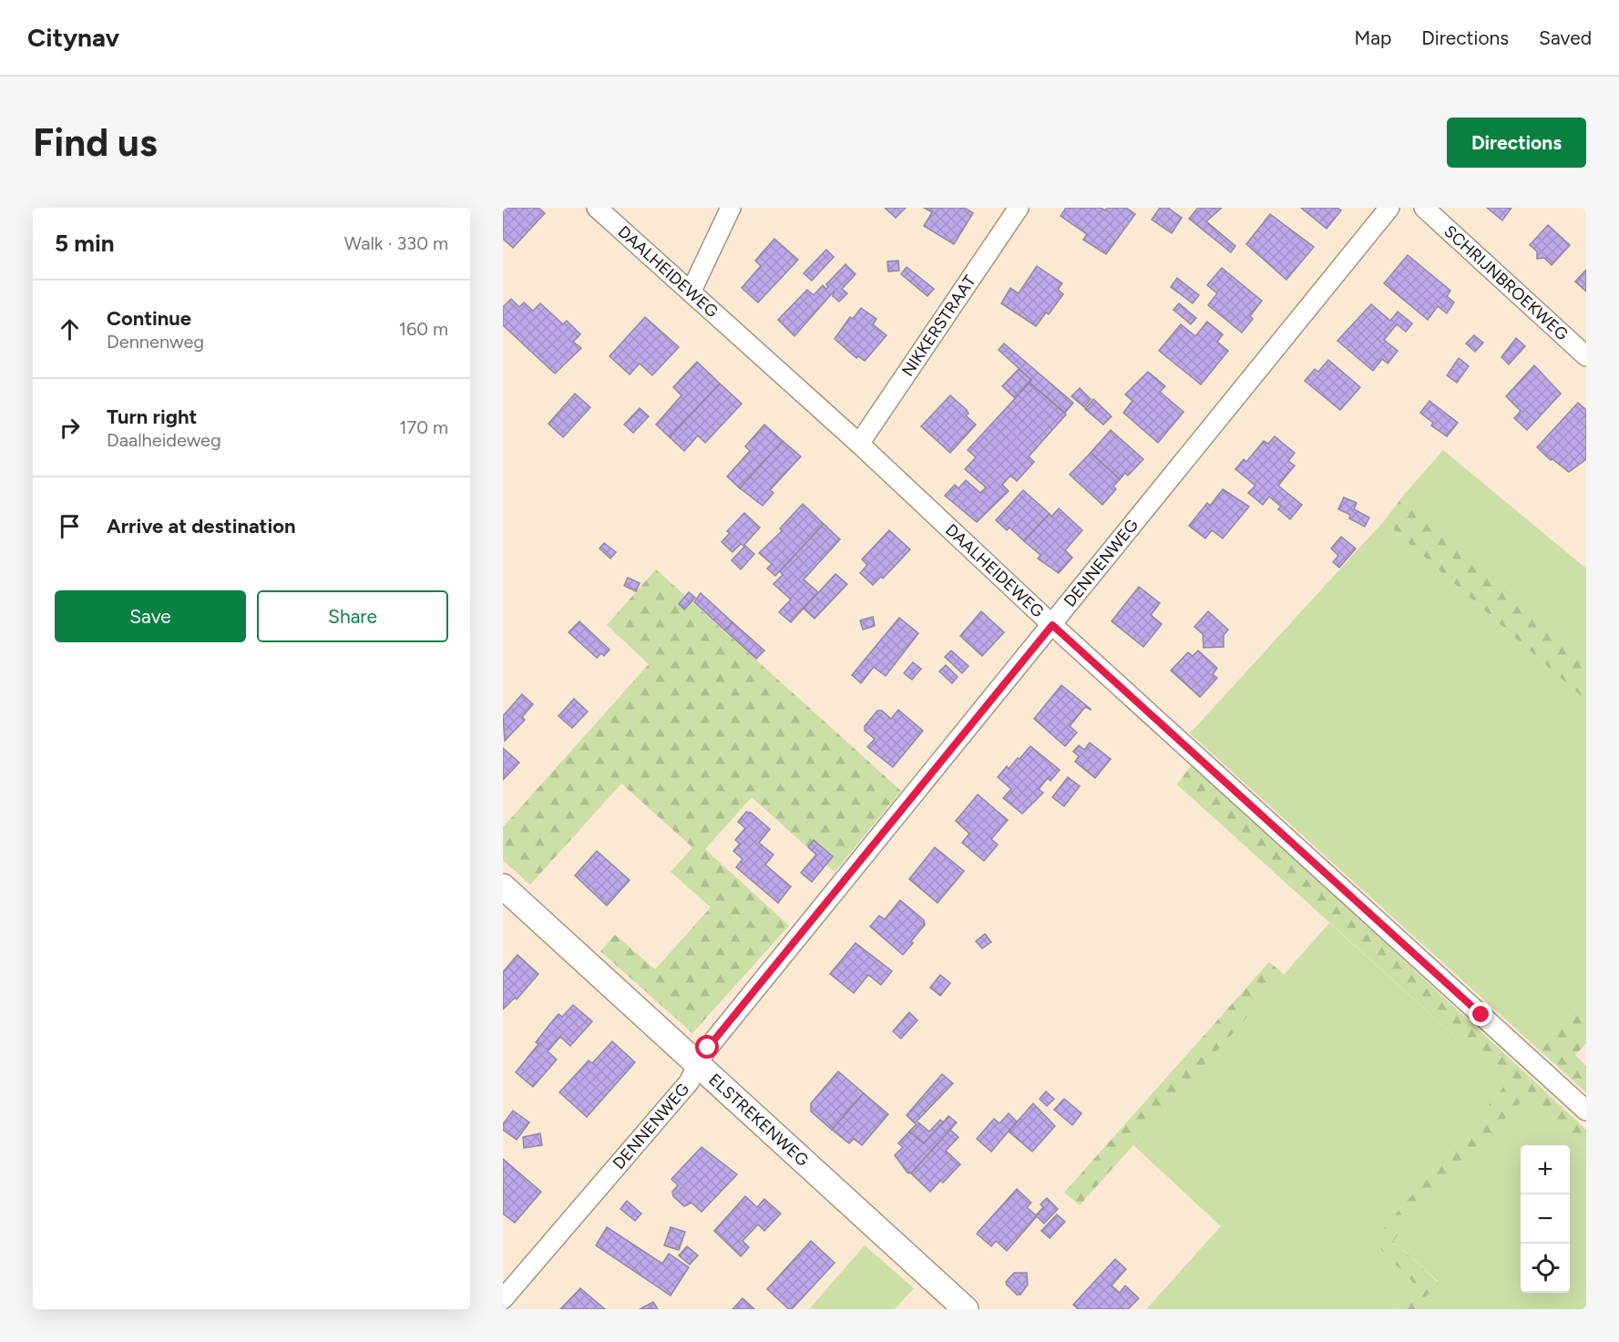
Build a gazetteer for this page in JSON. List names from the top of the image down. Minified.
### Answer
{"streets":{"street":["DAALHEIDEWEG","SCHRIJNBROEKWEG","NIKKERSTRAAT","DENNENWEG","ELSTREKENWEG"]},"crossings":[["DAALHEIDEWEG","NIKKERSTRAAT"],["DAALHEIDEWEG","DENNENWEG"],["DENNENWEG","ELSTREKENWEG"]],"page":{"header":"Citynav","nav":["Map","Directions","Saved"],"buttons":["Directions",["Save","Share"]],"title":"Find us","heading":["5 min","Walk · 330 m"],"list":[["Continue","Dennenweg","160 m"],["Turn right","Daalheideweg","170 m"],"Arrive at destination"],"map_buttons":["+","−"]}}
